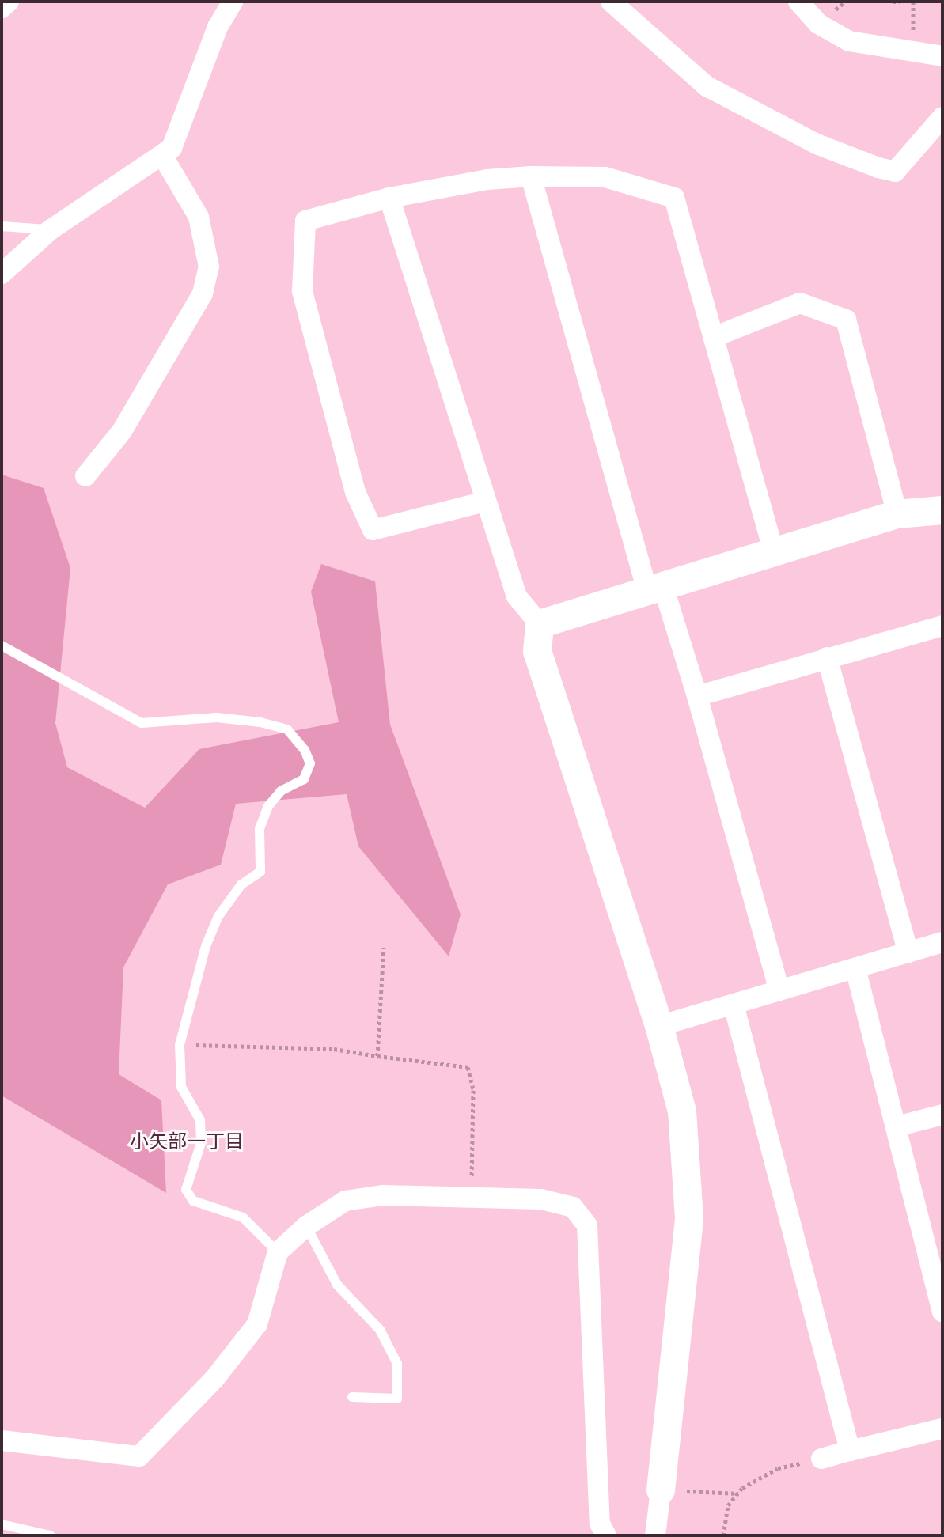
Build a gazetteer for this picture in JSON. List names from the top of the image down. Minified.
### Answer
{"districts":["小矢部一丁目"]}
